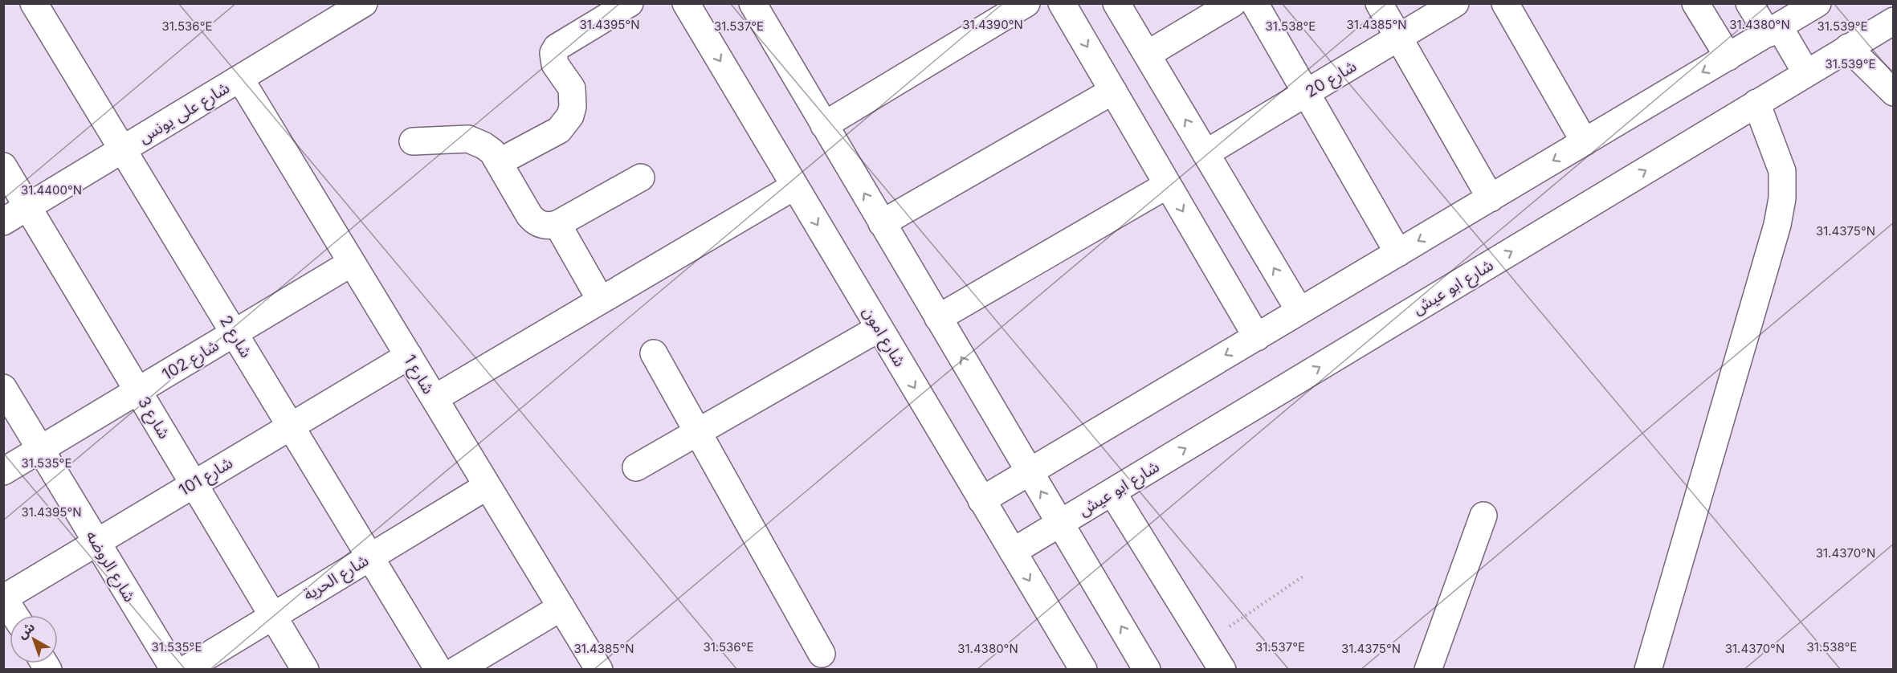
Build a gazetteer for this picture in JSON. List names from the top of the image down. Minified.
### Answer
{"streets":{"street":["شارع 20","شارع على يونس","شارع ابو عيش","شارع 2","شارع امون","شارع 102","شارع 1","شارع 3","شارع 101","شارع الروضه","شارع الحرية"]},"crossings":[["شارع على يونس","شارع 2"],["شارع على يونس","شارع 1"],["شارع على يونس","شارع 3"],["شارع ابو عيش","شارع امون"],["شارع 2","شارع 102"],["شارع 2","شارع 101"],["شارع 2","شارع الحرية"],["شارع 102","شارع 1"],["شارع 102","شارع 3"],["شارع 102","شارع الروضه"],["شارع 1","شارع 101"],["شارع 1","شارع الحرية"],["شارع 3","شارع 101"],["شارع 3","شارع الحرية"],["شارع 101","شارع الروضه"]],"north":"top left","coordinates":["31.4395°N","31.4390°N","31.4385°N","31.4380°N","31.538°E","31.539°E","31.536°E","31.537°E","31.4400°N","31.4375°N","31.535°E","31.4370°N"]}
